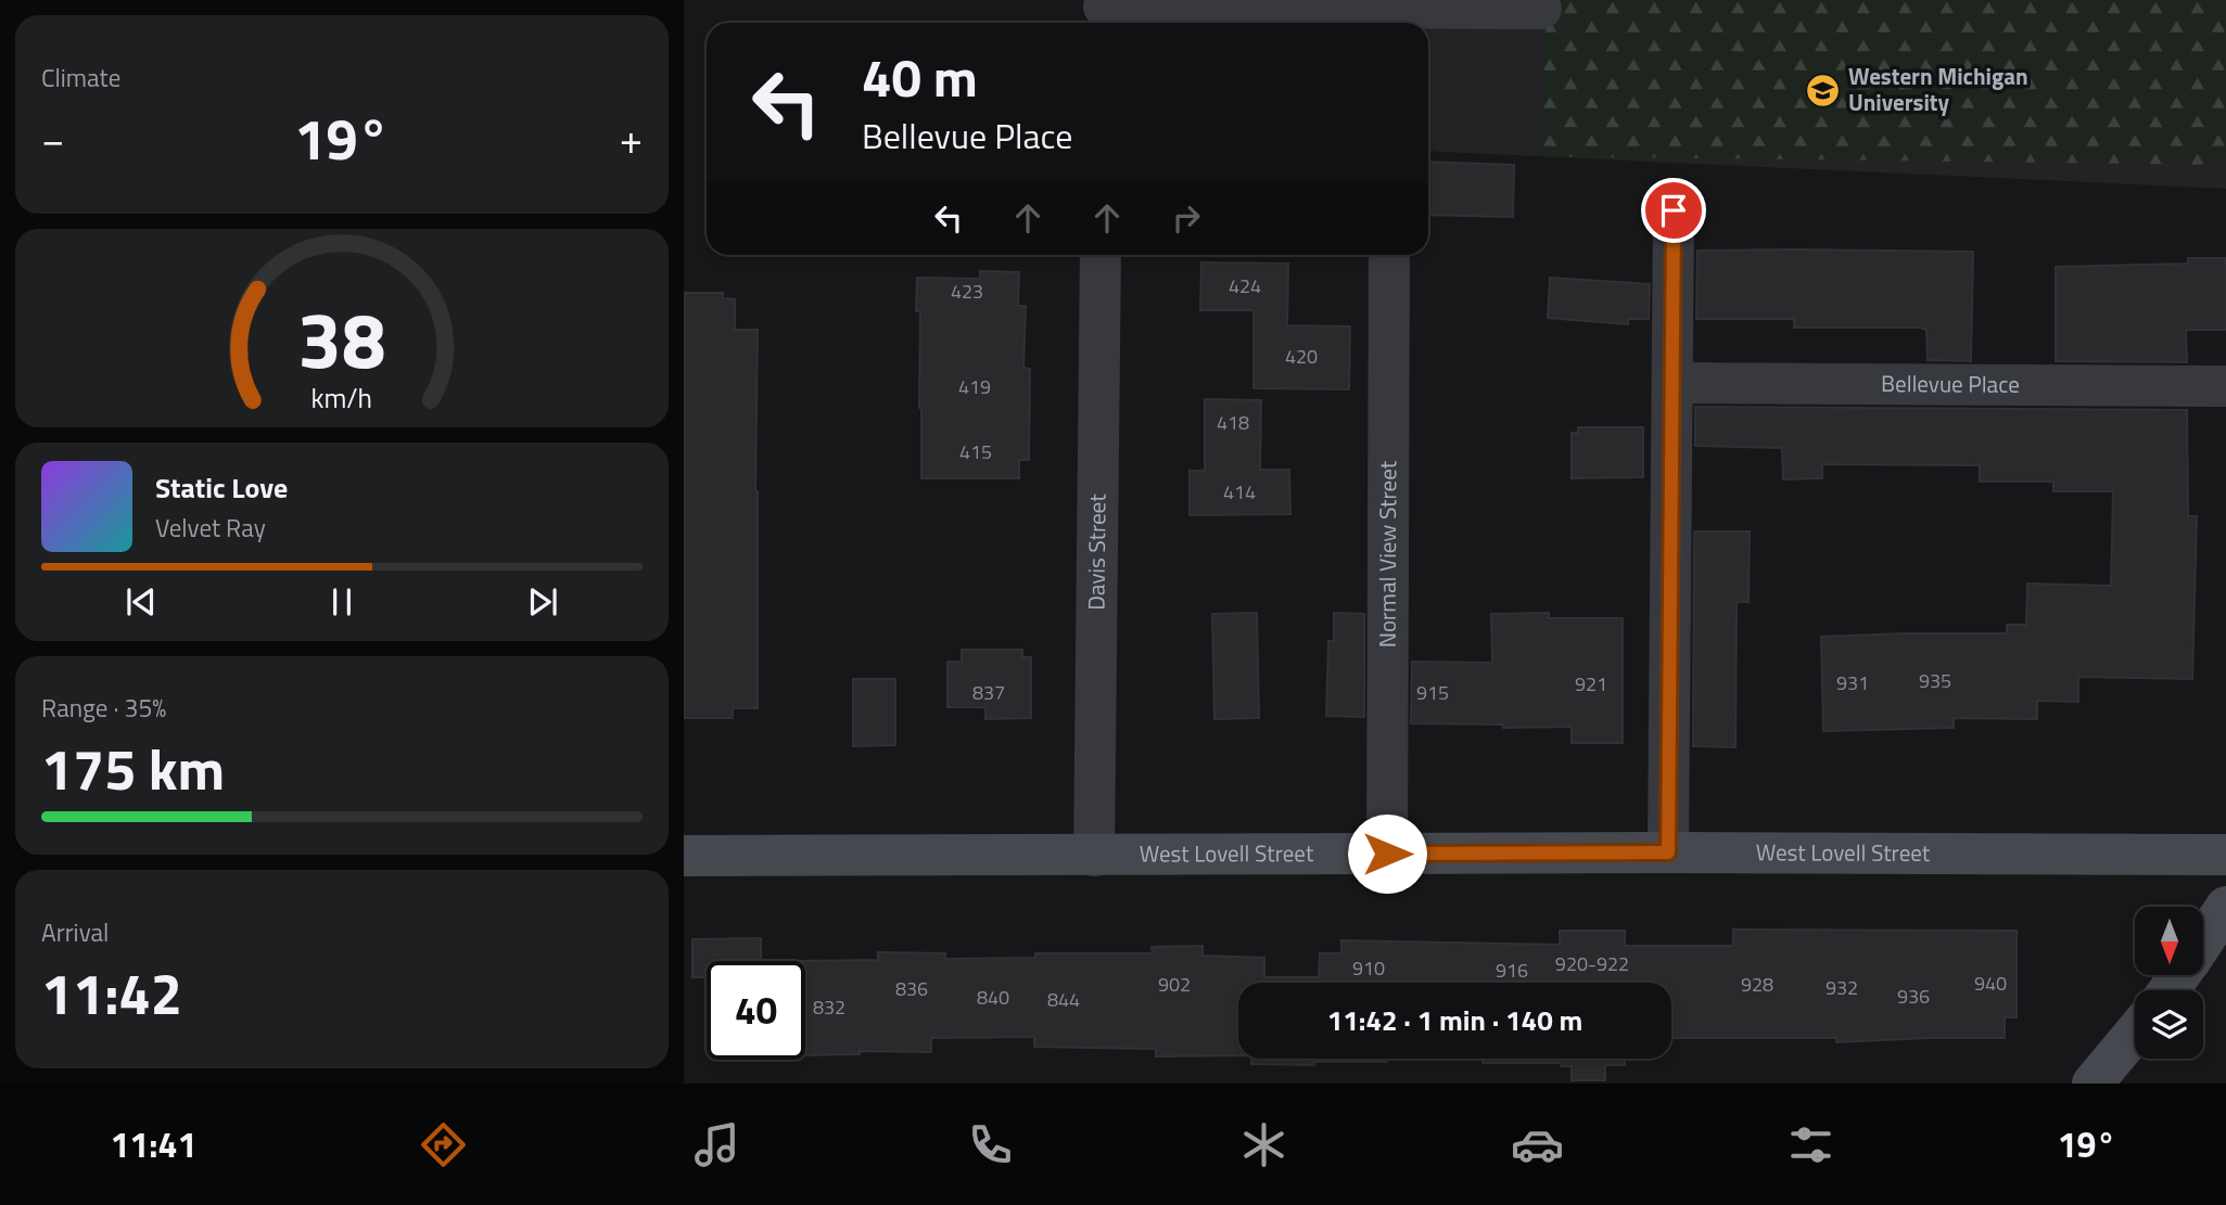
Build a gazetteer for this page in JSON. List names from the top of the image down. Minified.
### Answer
{"streets":{"street":["Bellevue Place","Davis Street","Normal View Street","West Lovell Street"]},"crossings":[["Davis Street","West Lovell Street"],["Normal View Street","West Lovell Street"]],"places":{"school or university":["Western Michigan University"]},"house_numbers":["424","423","420","419","418","415","414","935","931","921","837","915","920-922","910","916","940","902","928","932","836","936","840","844","832"],"north":"bottom","page":{"tile":["Climate",["Range · 35%","175 km"],["Arrival","11:42"]],"turn":["40 m","Bellevue Place"],"heat":["−","19°","+"],"song":["Static Love","Velvet Ray"],"limit":"40","trip":"11:42 · 1 min · 140 m","tabs":["11:41","19°"],"gauge":["38","km/h"]}}
